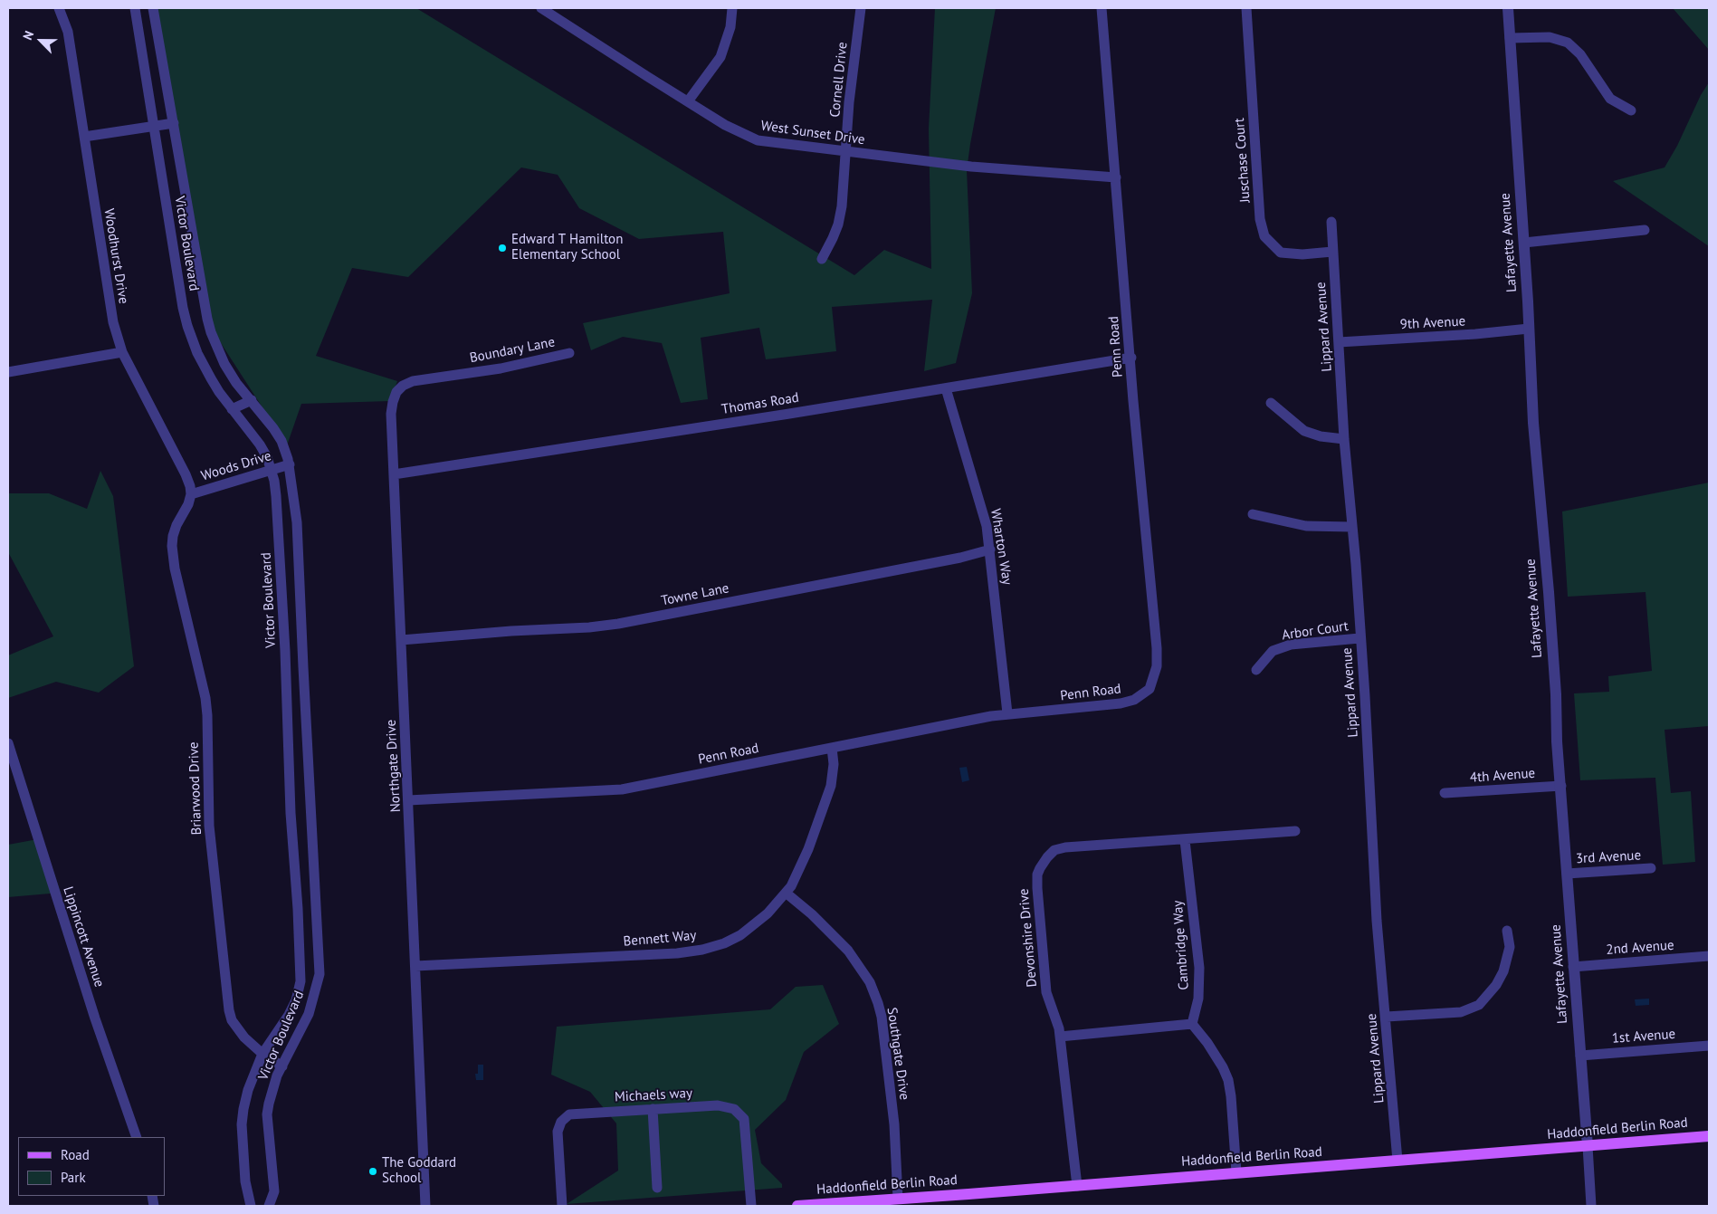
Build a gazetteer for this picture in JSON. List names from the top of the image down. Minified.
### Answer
{"streets":{"main road":["Haddonfield Berlin Road"],"street":["Cornell Drive","West Sunset Drive","Juschase Court","Lafayette Avenue","Victor Boulevard","Woodhurst Drive","9th Avenue","Lippard Avenue","Penn Road","Boundary Lane","Thomas Road","Woods Drive","Wharton Way","Towne Lane","Arbor Court","Northgate Drive","4th Avenue","Briarwood Drive","3rd Avenue","Lippincott Avenue","Devonshire Drive","Bennett Way","Cambridge Way","2nd Avenue","1st Avenue","Southgate Drive","Michaels way"]},"crossings":[["Cornell Drive","West Sunset Drive"],["West Sunset Drive","Penn Road"],["Juschase Court","Lippard Avenue"],["Lafayette Avenue","9th Avenue"],["Lafayette Avenue","4th Avenue"],["Lafayette Avenue","3rd Avenue"],["Lafayette Avenue","2nd Avenue"],["Lafayette Avenue","1st Avenue"],["Lafayette Avenue","Haddonfield Berlin Road"],["Victor Boulevard","Woods Drive"],["Victor Boulevard","Briarwood Drive"],["Woodhurst Drive","Woods Drive"],["Woodhurst Drive","Briarwood Drive"],["9th Avenue","Lippard Avenue"],["Lippard Avenue","Arbor Court"],["Lippard Avenue","Haddonfield Berlin Road"],["Penn Road","Thomas Road"],["Penn Road","Wharton Way"],["Penn Road","Northgate Drive"],["Penn Road","Bennett Way"],["Boundary Lane","Northgate Drive"],["Thomas Road","Wharton Way"],["Thomas Road","Northgate Drive"],["Woods Drive","Briarwood Drive"],["Wharton Way","Towne Lane"],["Towne Lane","Northgate Drive"],["Northgate Drive","Bennett Way"],["Devonshire Drive","Cambridge Way"],["Devonshire Drive","Haddonfield Berlin Road"],["Bennett Way","Southgate Drive"],["Southgate Drive","Haddonfield Berlin Road"]],"places":["Edward T Hamilton Elementary School","The Goddard School"],"legend":["Road","Park"],"north":"top left"}
